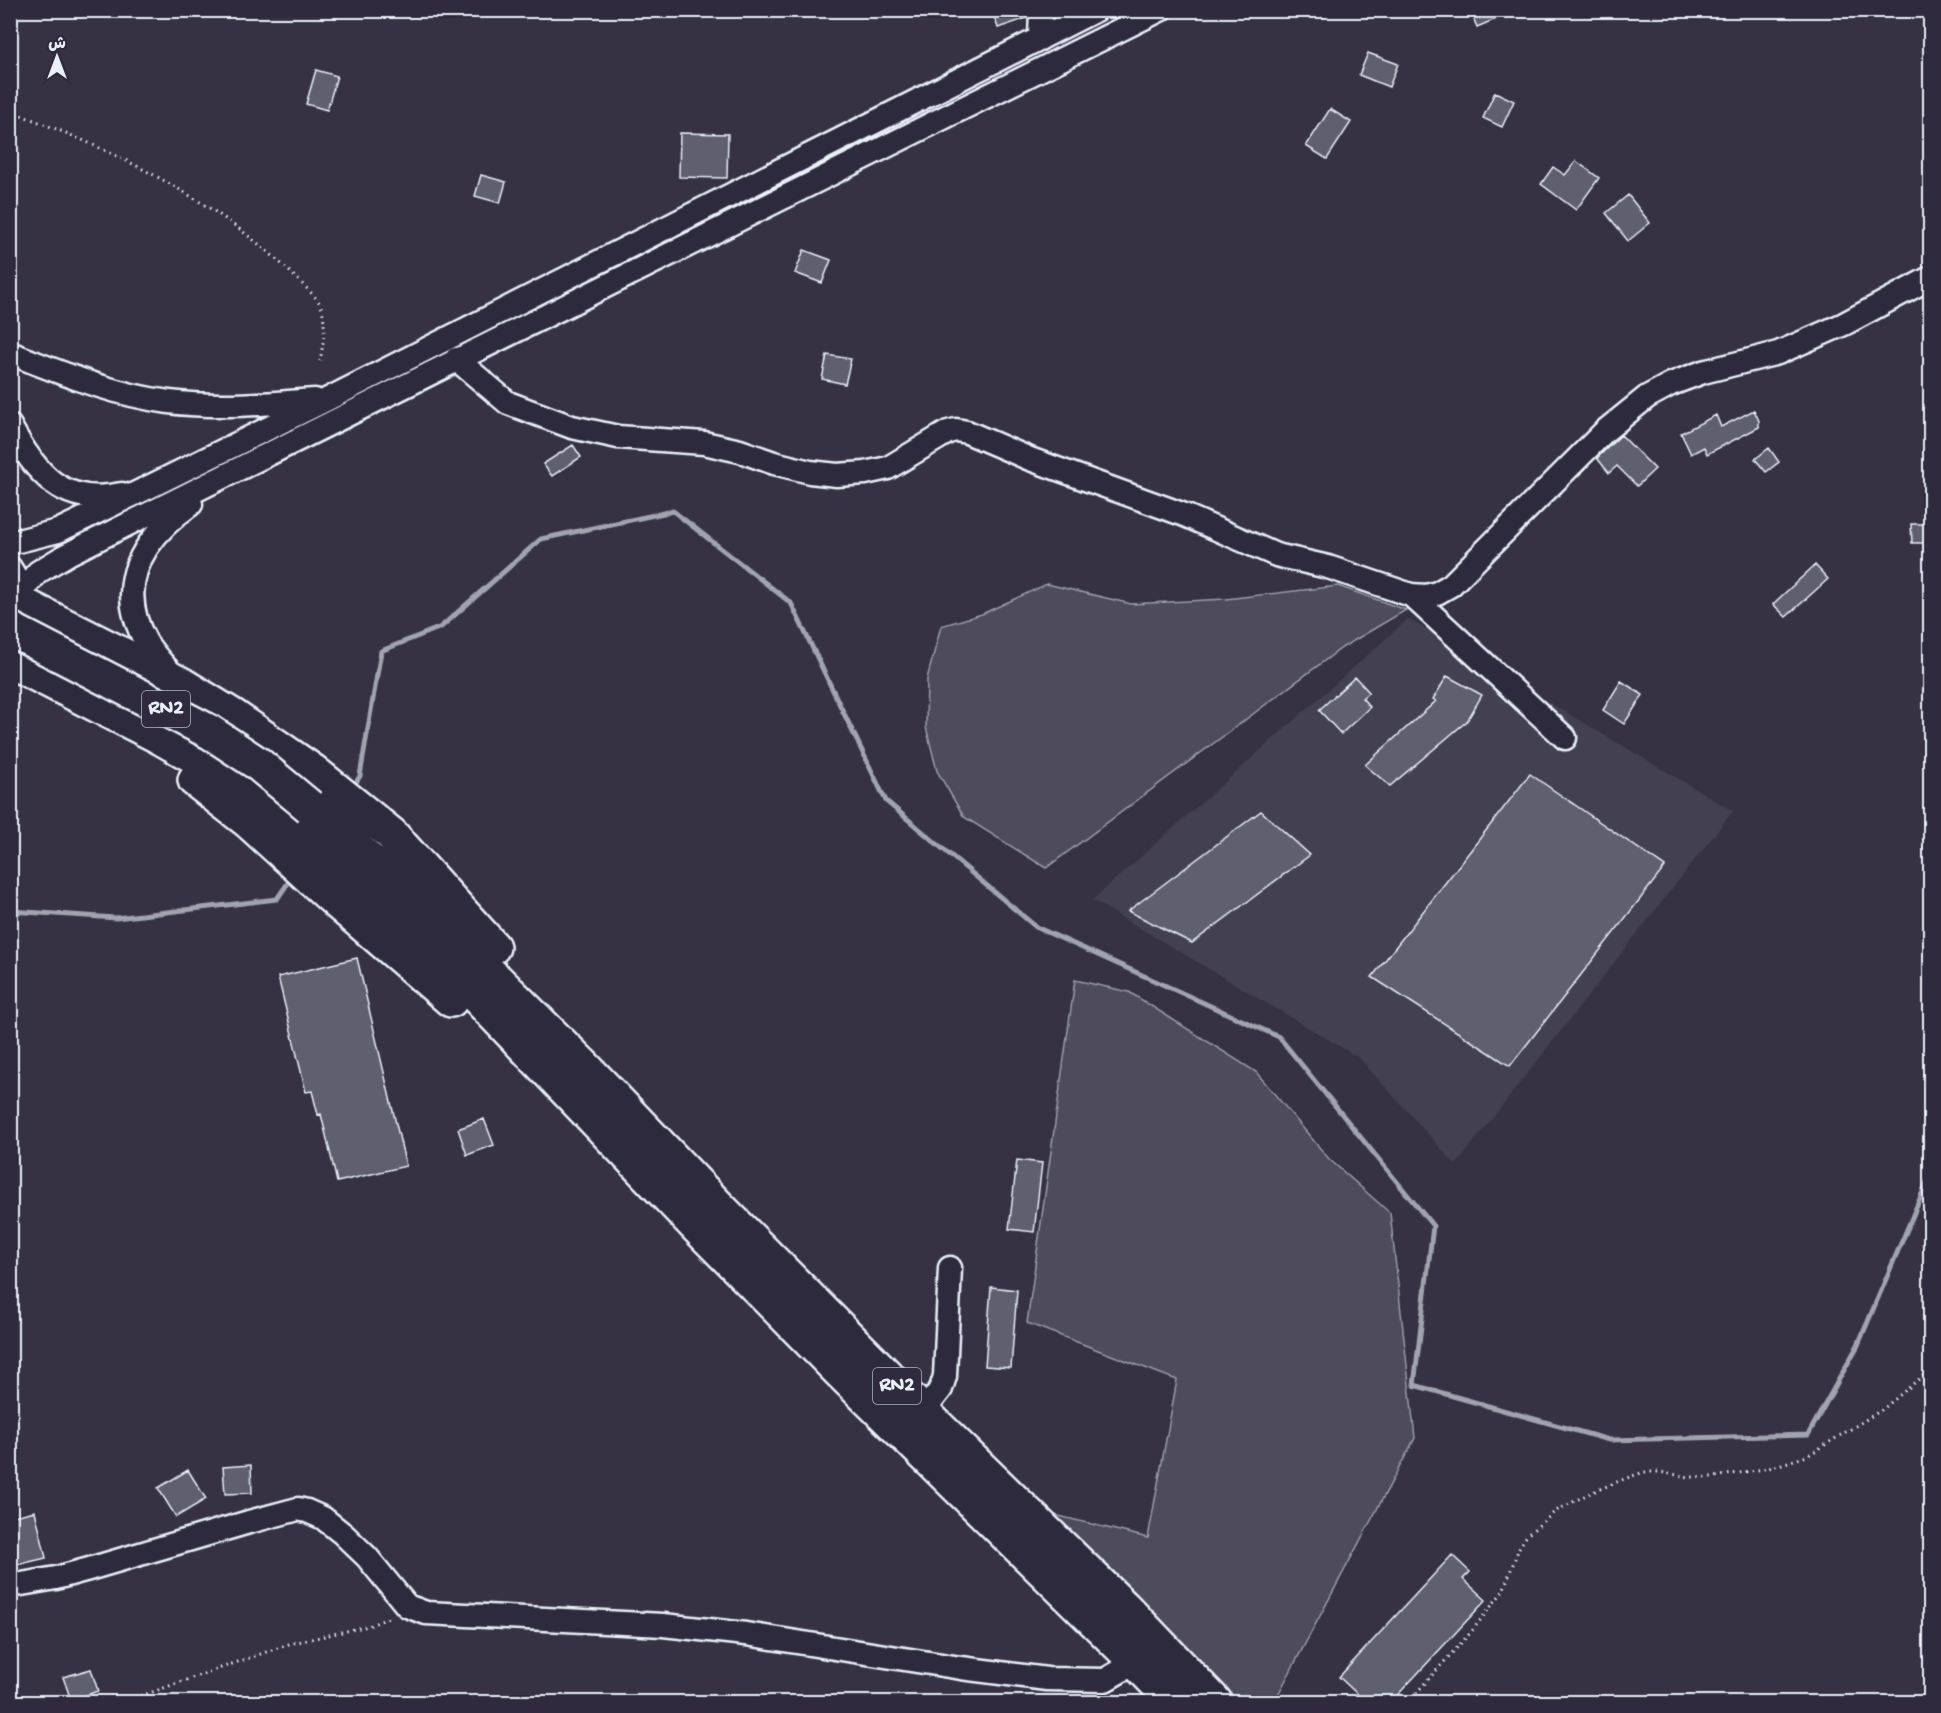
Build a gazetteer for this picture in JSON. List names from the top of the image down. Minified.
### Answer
{"streets":{"highway":["RN2"]},"north":"top"}
